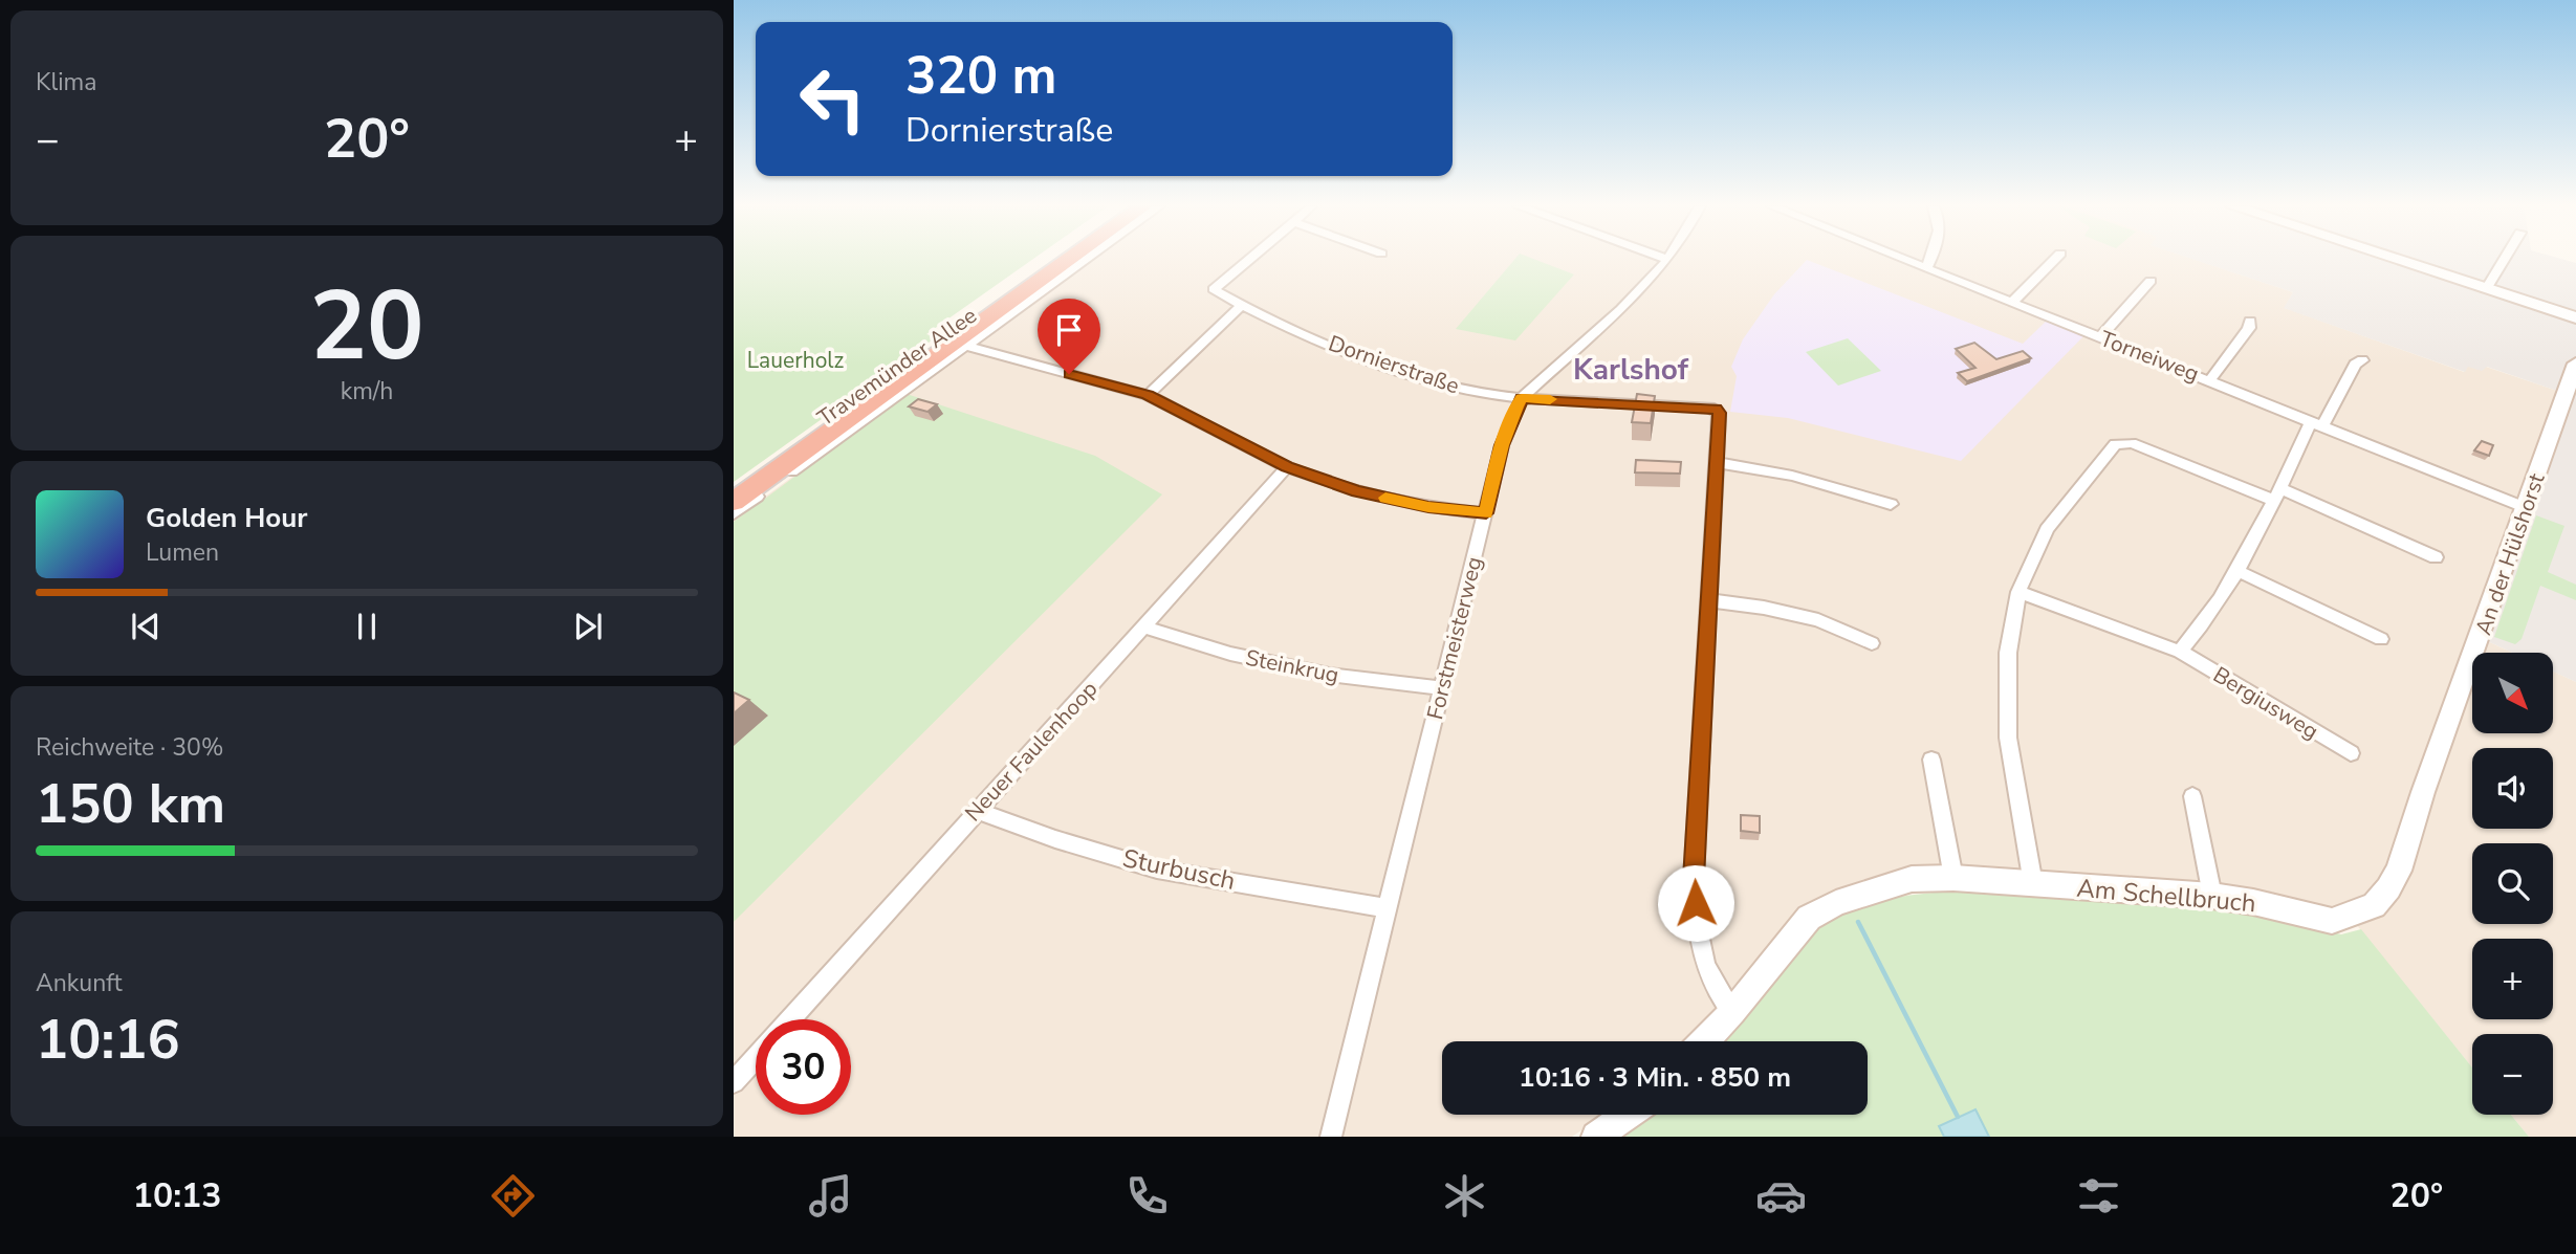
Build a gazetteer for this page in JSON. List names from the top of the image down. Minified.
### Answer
{"streets":{"highway":["Travemünder Allee"],"street":["Torneiweg","Dornierstraße","An der Hülshorst","Forstmeisterweg","Steinkrug","Bergiusweg","Neuer Faulenhoop","Sturbusch","Am Schellbruch"]},"crossings":[["Torneiweg","An der Hülshorst"],["Dornierstraße","Forstmeisterweg"],["An der Hülshorst","Am Schellbruch"],["Forstmeisterweg","Steinkrug"],["Forstmeisterweg","Sturbusch"],["Steinkrug","Neuer Faulenhoop"],["Neuer Faulenhoop","Sturbusch"]],"districts":["Karlshof"],"parks":["Lauerholz"],"north":"bottom right","page":{"tile":["Klima",["20","km/h"],["Reichweite · 30%","150 km"],["Ankunft","10:16"]],"turn":["320 m","Dornierstraße"],"heat":["−","20°","+"],"song":["Golden Hour","Lumen"],"map_buttons":["+","−"],"limit":"30","trip":"10:16 · 3 Min. · 850 m","tabs":["10:13","20°"]}}
